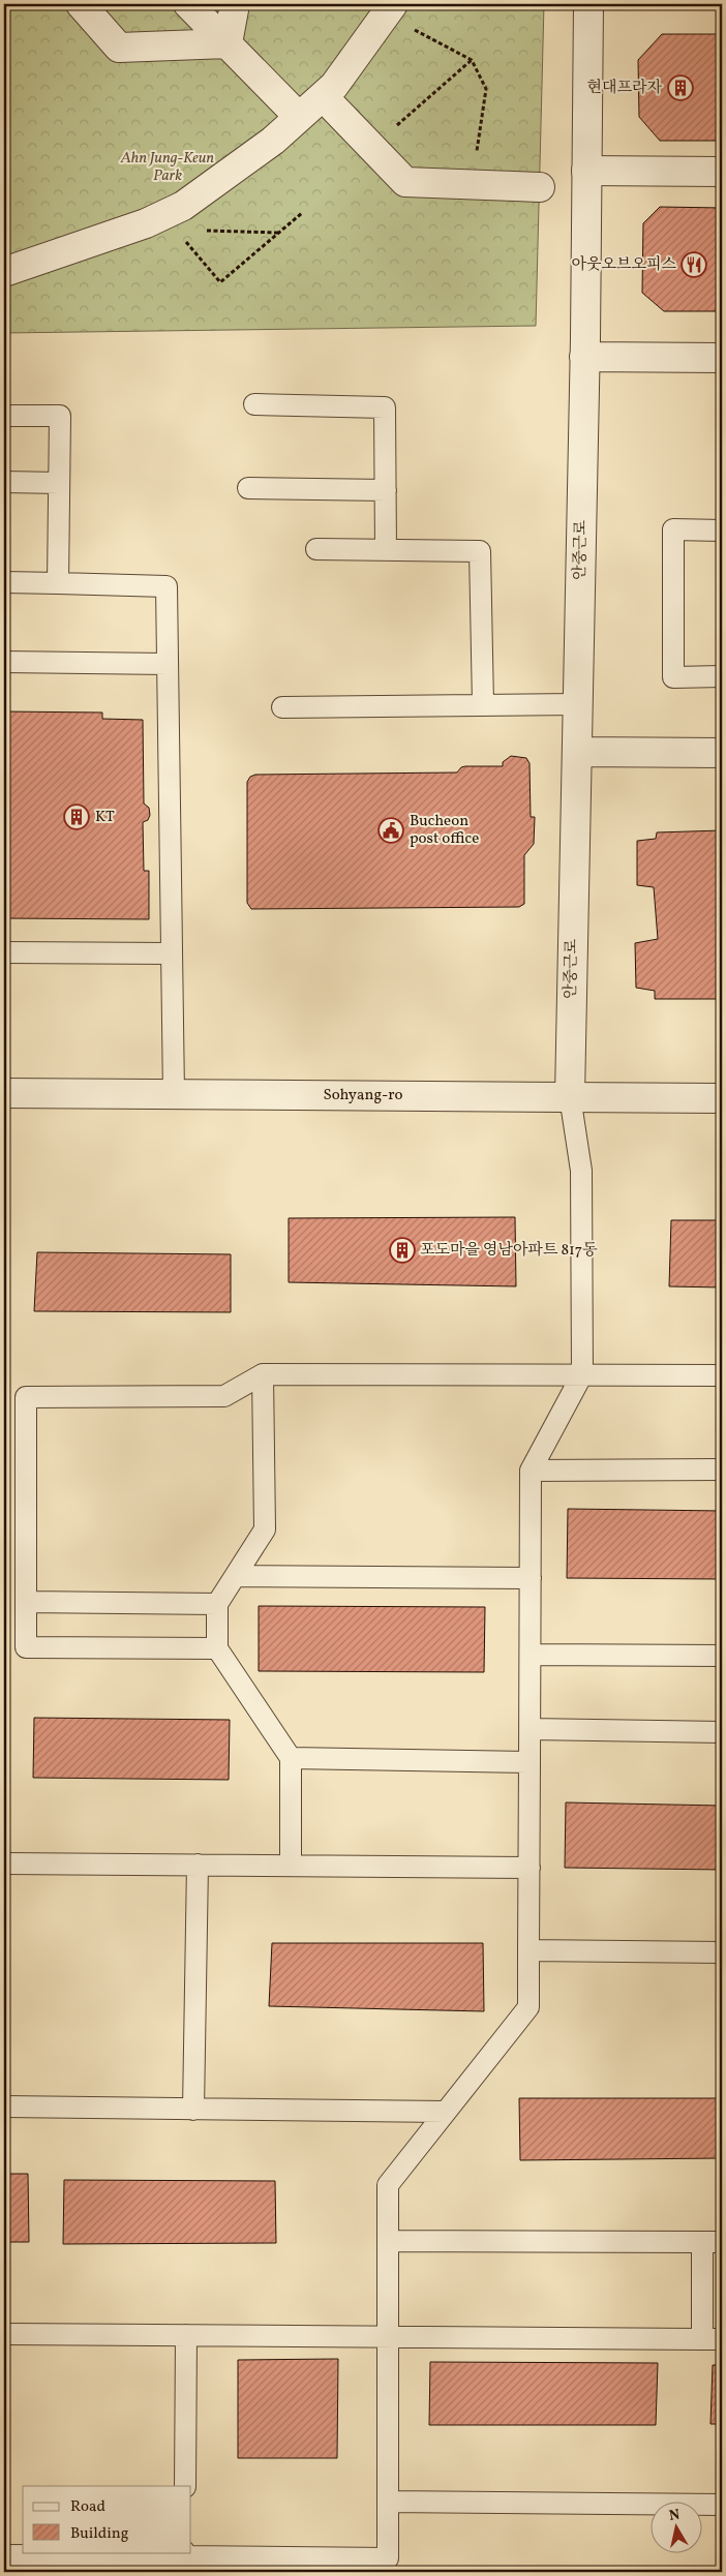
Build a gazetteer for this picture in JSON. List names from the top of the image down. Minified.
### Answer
{"streets":{"street":["안중근로","Sohyang-ro"]},"crossings":[["안중근로","Sohyang-ro"]],"parks":["Ahn Jung-Keun Park"],"places":{"building":["현대프라자","KT","포도마을 영남아파트 817동"],"restaurant":["아웃오브오피스"],"public building":["Bucheon post office"]},"legend":["Road","Building"],"north":"top"}
